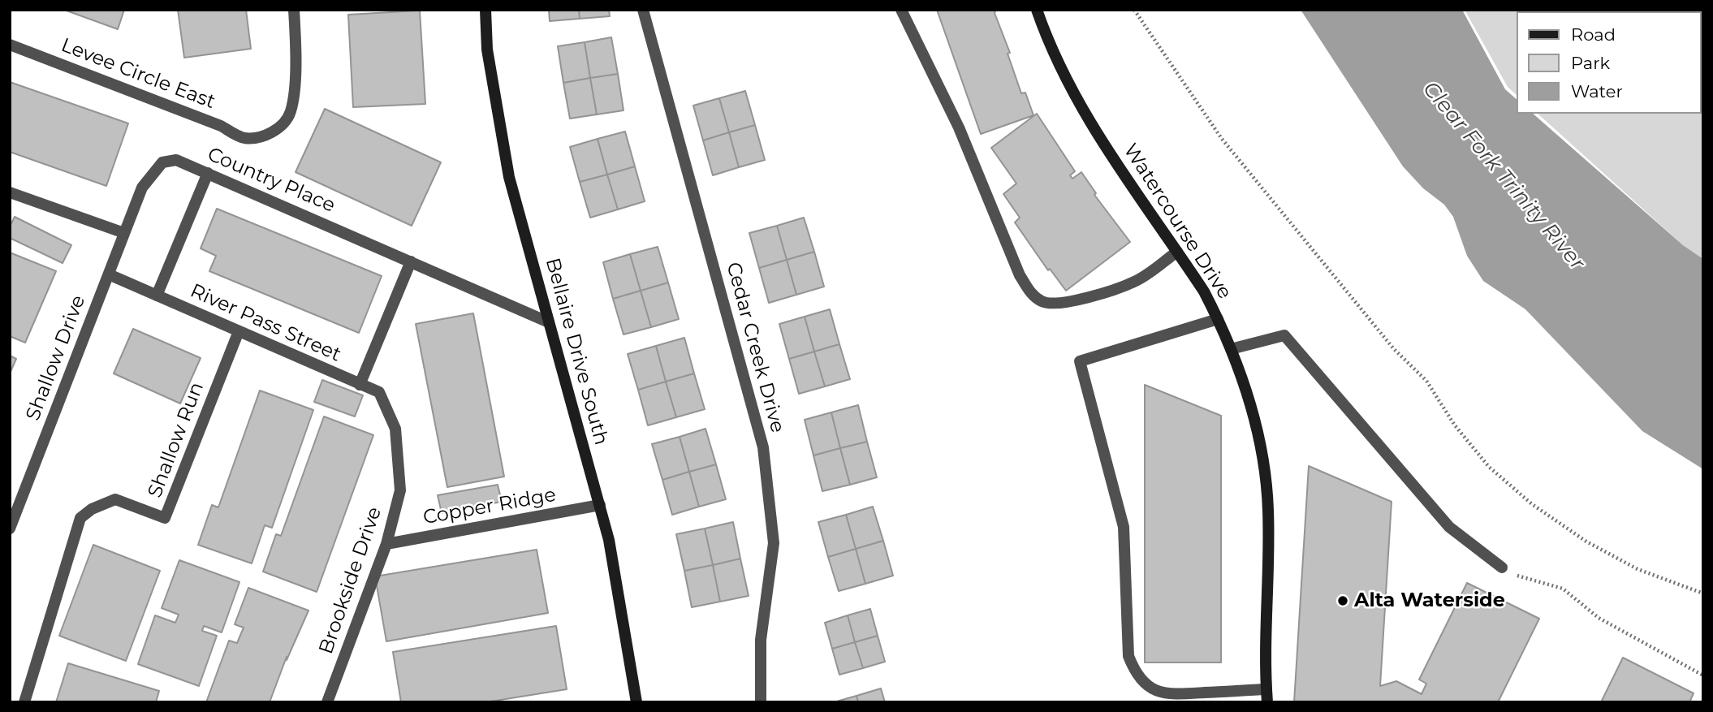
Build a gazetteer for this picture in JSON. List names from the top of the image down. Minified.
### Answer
{"streets":{"street":["Watercourse Drive","Bellaire Drive South"],"lane":["Levee Circle East","Country Place","River Pass Street","Cedar Creek Drive","Shallow Drive","Shallow Run","Copper Ridge","Brookside Drive"]},"crossings":[["Country Place","River Pass Street"],["Country Place","Bellaire Drive South"],["Country Place","Shallow Drive"],["River Pass Street","Shallow Drive"],["River Pass Street","Shallow Run"],["River Pass Street","Brookside Drive"],["Bellaire Drive South","Copper Ridge"],["Copper Ridge","Brookside Drive"]],"water":["Clear Fork Trinity River"],"places":["Alta Waterside"],"legend":["Road","Park","Water"]}
